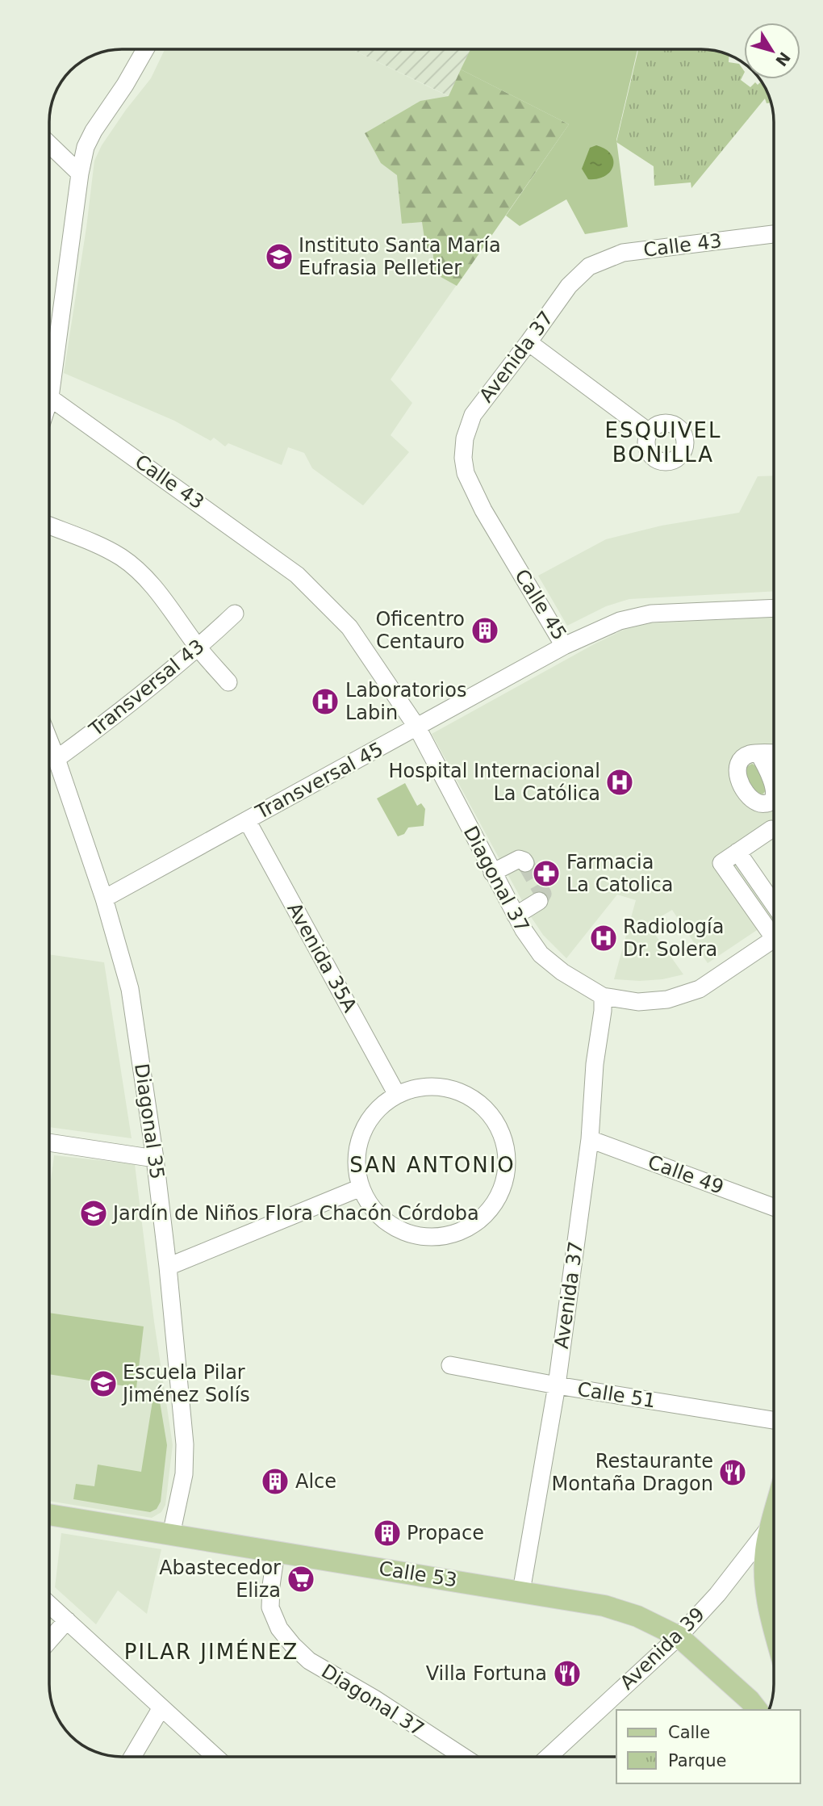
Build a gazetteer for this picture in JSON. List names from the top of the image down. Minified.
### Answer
{"streets":{"main road":["Calle 53"],"street":["Calle 43","Avenida 37","Calle 45","Transversal 43","Transversal 45","Diagonal 37","Avenida 35A","Diagonal 35","Calle 49","Calle 51","Avenida 39"]},"crossings":[["Calle 43","Avenida 37"],["Calle 43","Diagonal 37"],["Avenida 37","Calle 45"],["Avenida 37","Diagonal 37"],["Avenida 37","Calle 49"],["Avenida 37","Calle 51"],["Avenida 37","Calle 53"],["Calle 45","Transversal 45"],["Transversal 43","Diagonal 35"],["Transversal 45","Diagonal 37"],["Transversal 45","Avenida 35A"],["Transversal 45","Diagonal 35"],["Diagonal 37","Calle 53"],["Diagonal 35","Calle 53"],["Calle 53","Avenida 39"]],"districts":["ESQUIVEL BONILLA","SAN ANTONIO","PILAR JIMÉNEZ"],"places":{"school or university":["Instituto Santa María Eufrasia Pelletier","Jardín de Niños Flora Chacón Córdoba","Escuela Pilar Jiménez Solís"],"building":["Oficentro Centauro","Alce","Propace"],"hospital":["Laboratorios Labin","Hospital Internacional La Católica","Radiología Dr. Solera"],"pharmacy":["Farmacia La Catolica"],"restaurant":["Restaurante Montaña Dragon","Villa Fortuna"],"supermarket":["Abastecedor Eliza"]},"legend":["Calle","Parque"],"north":"bottom right"}
